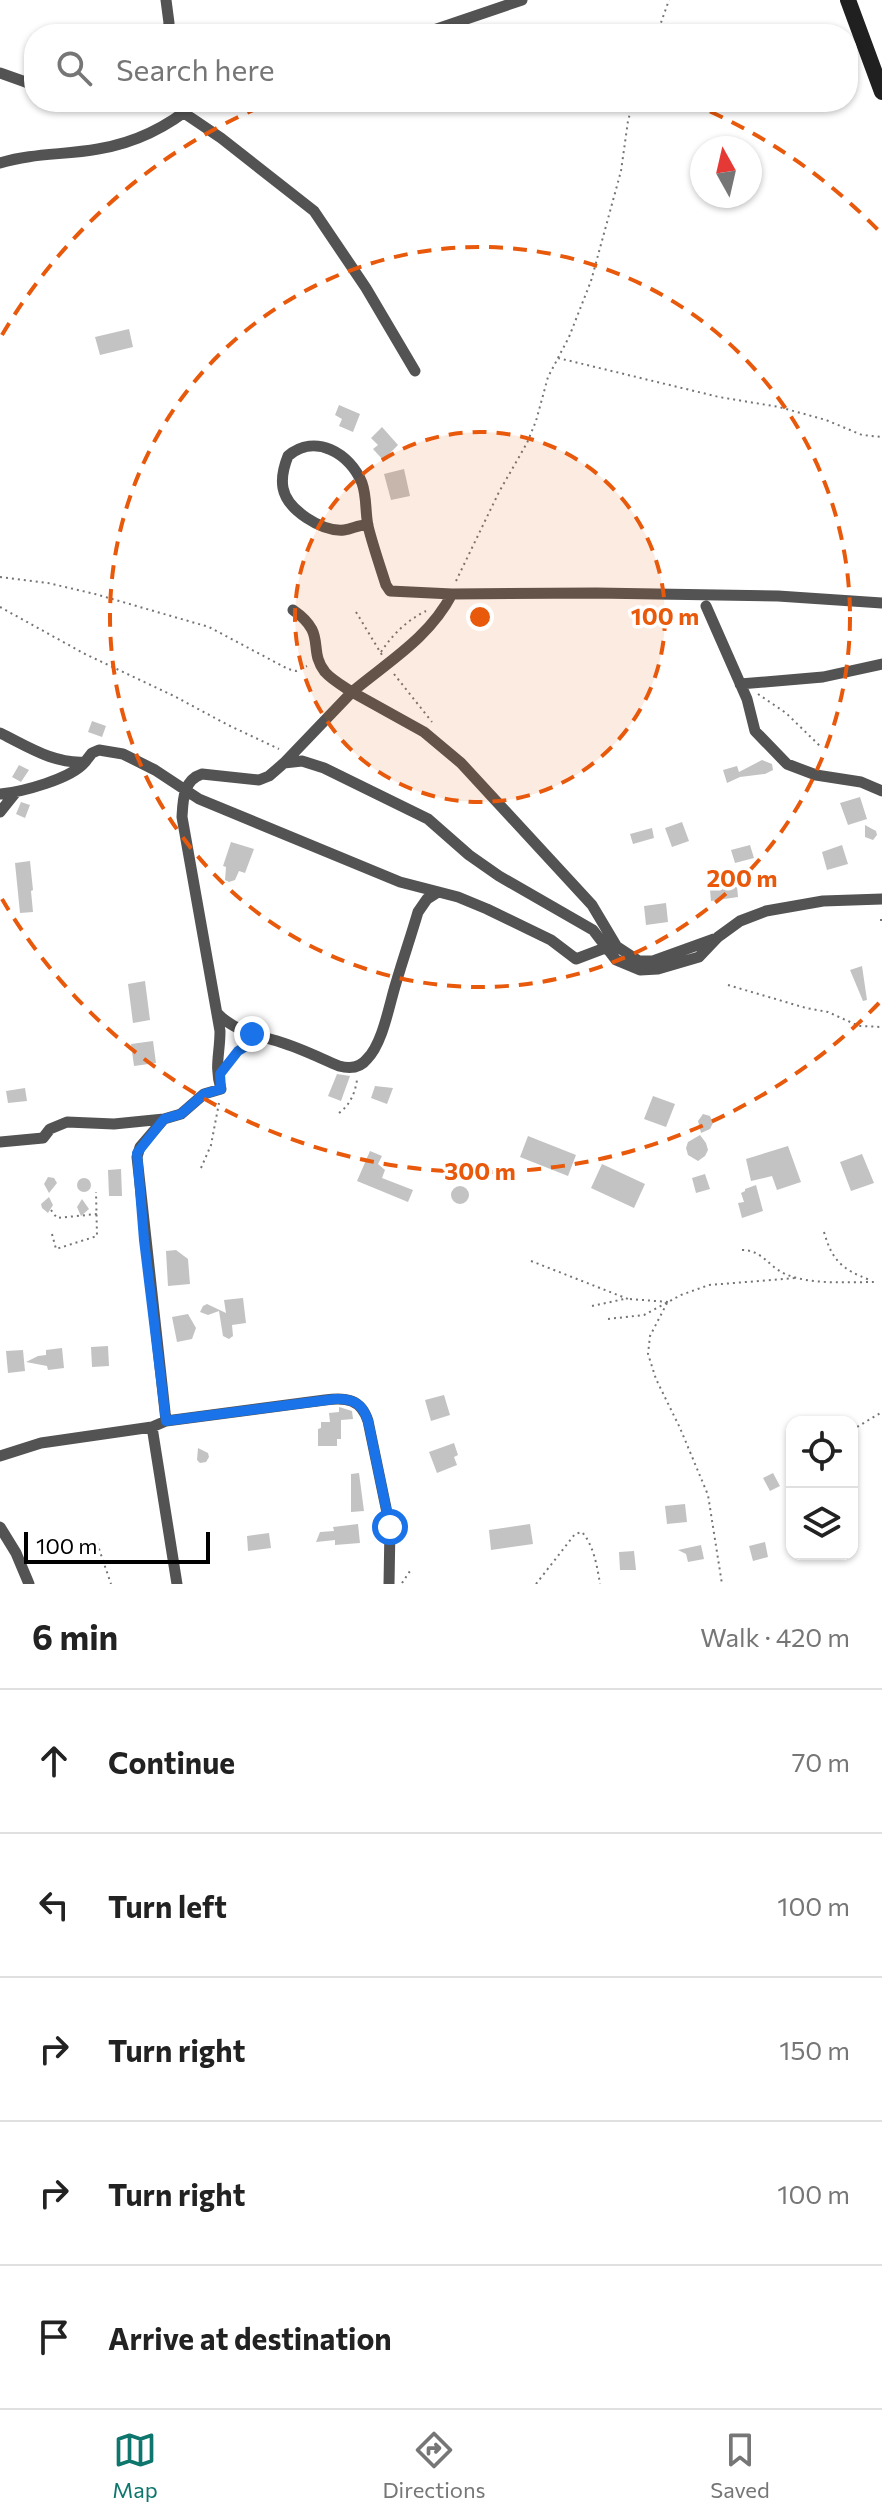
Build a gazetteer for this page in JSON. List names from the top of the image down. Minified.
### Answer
{"scale_bar":"100 m","north":"top","page":{"search":"Search here","scale":"100 m","heading":["6 min","Walk · 420 m"],"list":[["Continue","70 m"],["Turn left","100 m"],["Turn right","150 m"],["Turn right","100 m"],"Arrive at destination"],"nav":["Map","Directions","Saved"]},"rings":["100 m","200 m","300 m"]}
